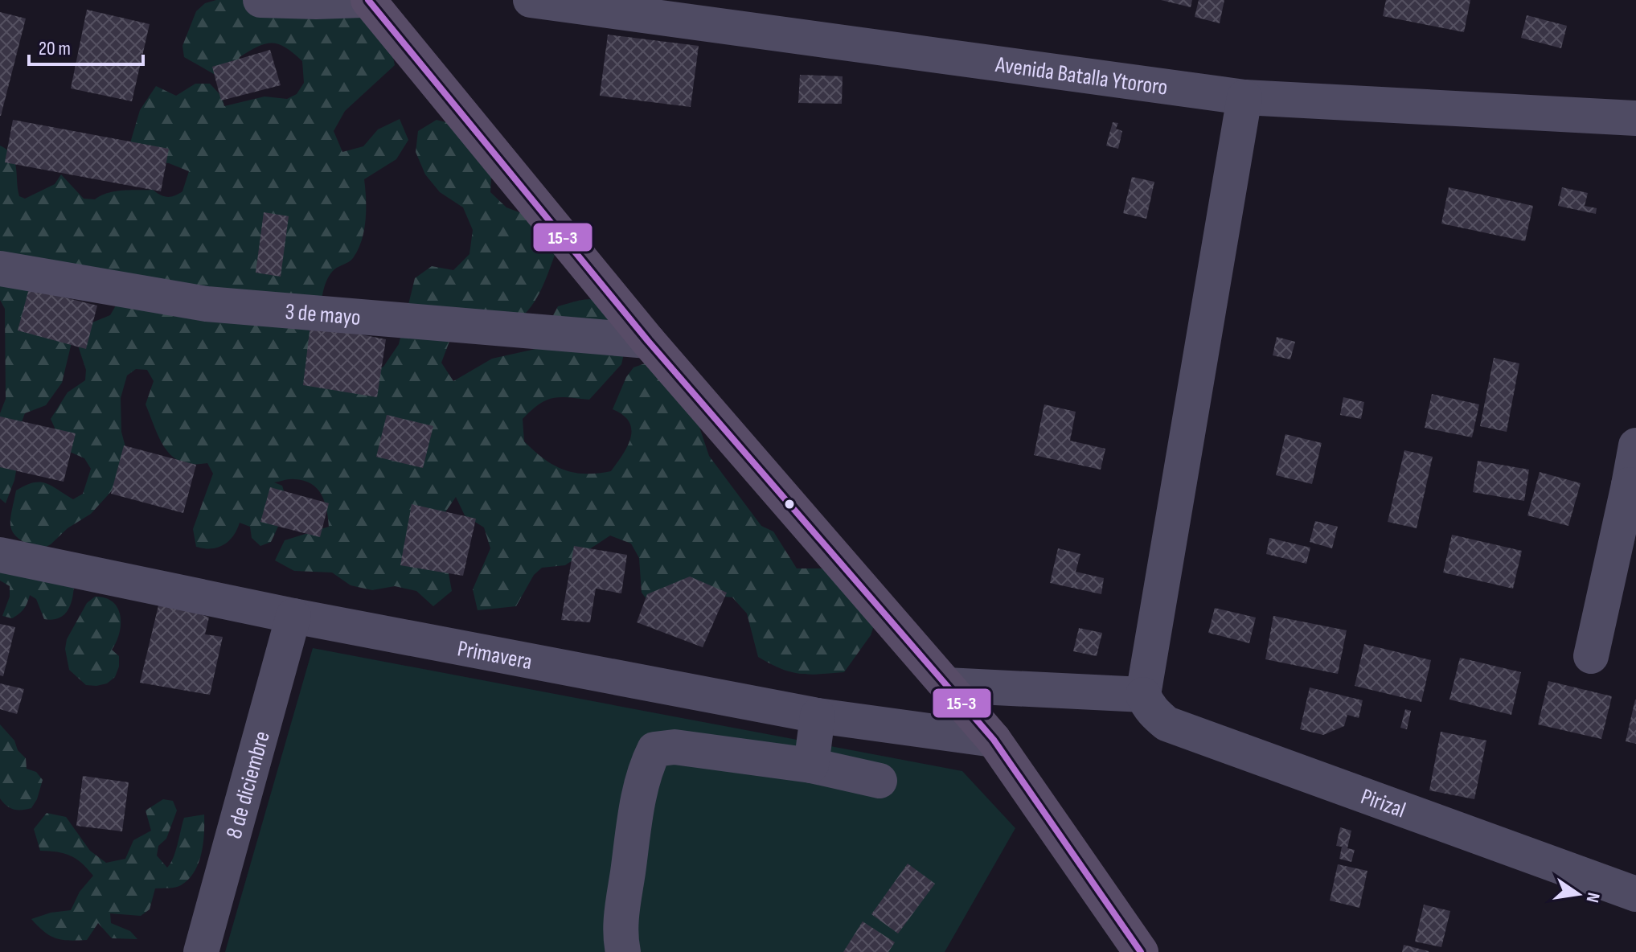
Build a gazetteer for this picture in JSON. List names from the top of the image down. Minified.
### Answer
{"streets":{"street":["Avenida Batalla Ytororo","3 de mayo","Primavera","8 de diciembre","Pirizal"]},"crossings":[["Primavera","8 de diciembre"]],"lines":["transit line 15-3"],"scale_bar":"20 m","north":"right"}
